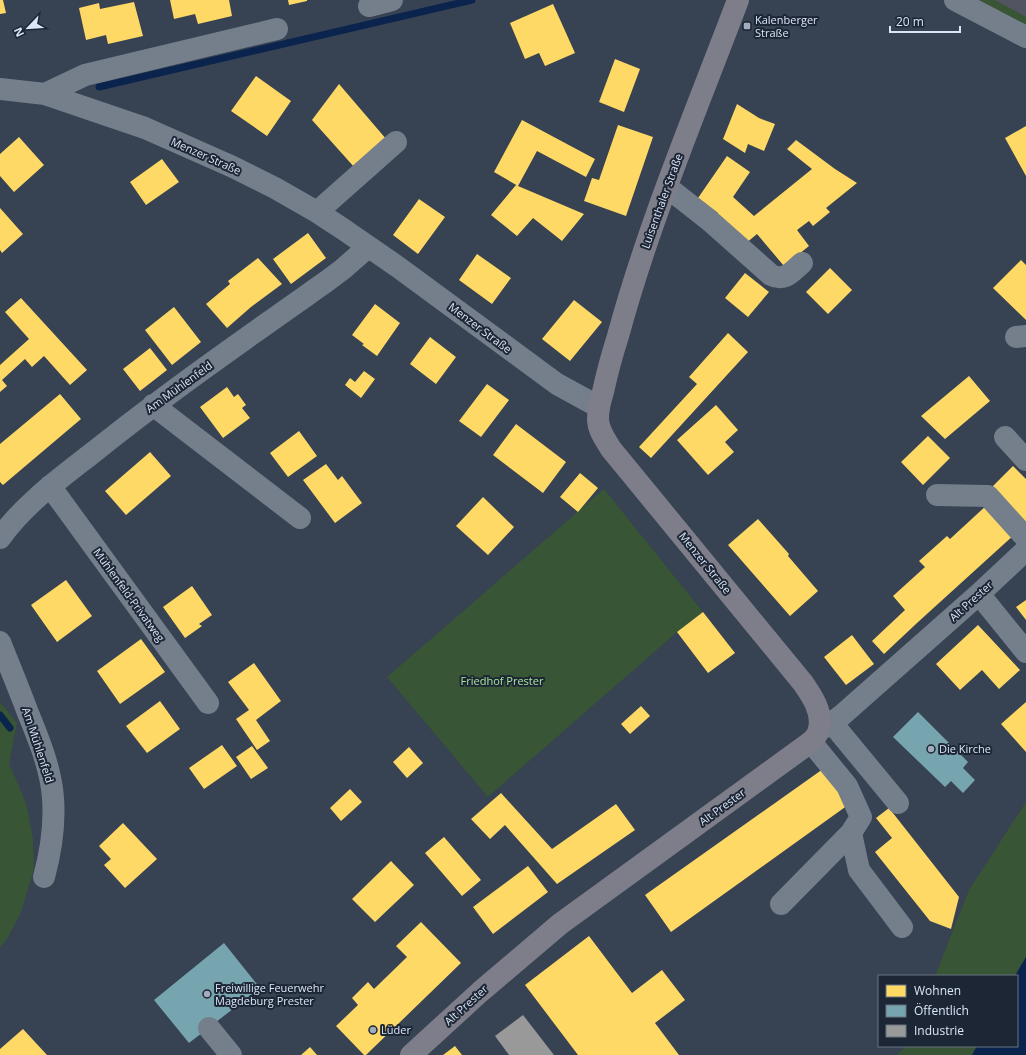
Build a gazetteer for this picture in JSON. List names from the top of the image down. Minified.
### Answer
{"streets":{"main road":["Menzer Straße","Luisenthaler Straße","Alt Prester"],"street":["Am Mühlenfeld","Mühlenfeld-Privatweg"]},"crossings":[["Menzer Straße","Luisenthaler Straße"],["Menzer Straße","Am Mühlenfeld"],["Menzer Straße","Alt Prester"],["Am Mühlenfeld","Mühlenfeld-Privatweg"]],"parks":["Friedhof Prester"],"places":{"transit":["Kalenberger Straße"],"other":["Die Kirche","Freiwillige Feuerwehr Magdeburg Prester","Lüder"]},"legend":["Wohnen","Öffentlich","Industrie"],"scale_bar":"20 m","north":"bottom left"}
